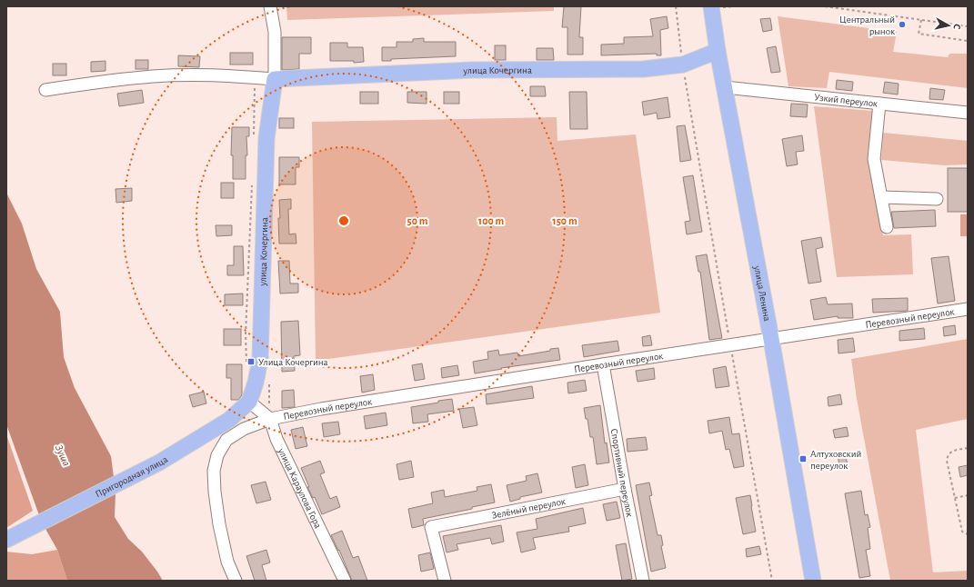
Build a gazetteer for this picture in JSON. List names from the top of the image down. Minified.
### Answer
{"streets":{"main road":["улица Кочергина","улица Ленина","Пригородная улица"],"street":["Узкий переулок","Перевозный переулок","Спортивный переулок","улица Караулова Гора","Зелёный переулок"]},"crossings":[["улица Кочергина","улица Ленина"],["улица Кочергина","Пригородная улица"],["Узкий переулок","улица Ленина"],["улица Ленина","Перевозный переулок"],["Перевозный переулок","Спортивный переулок"],["Перевозный переулок","улица Караулова Гора"],["Спортивный переулок","Зелёный переулок"]],"water":["Зуша"],"places":{"other":["Центральный рынок"],"transit":["Улица Кочергина","Алтуховский переулок"]},"north":"right","rings":["50 m","100 m","150 m"]}
